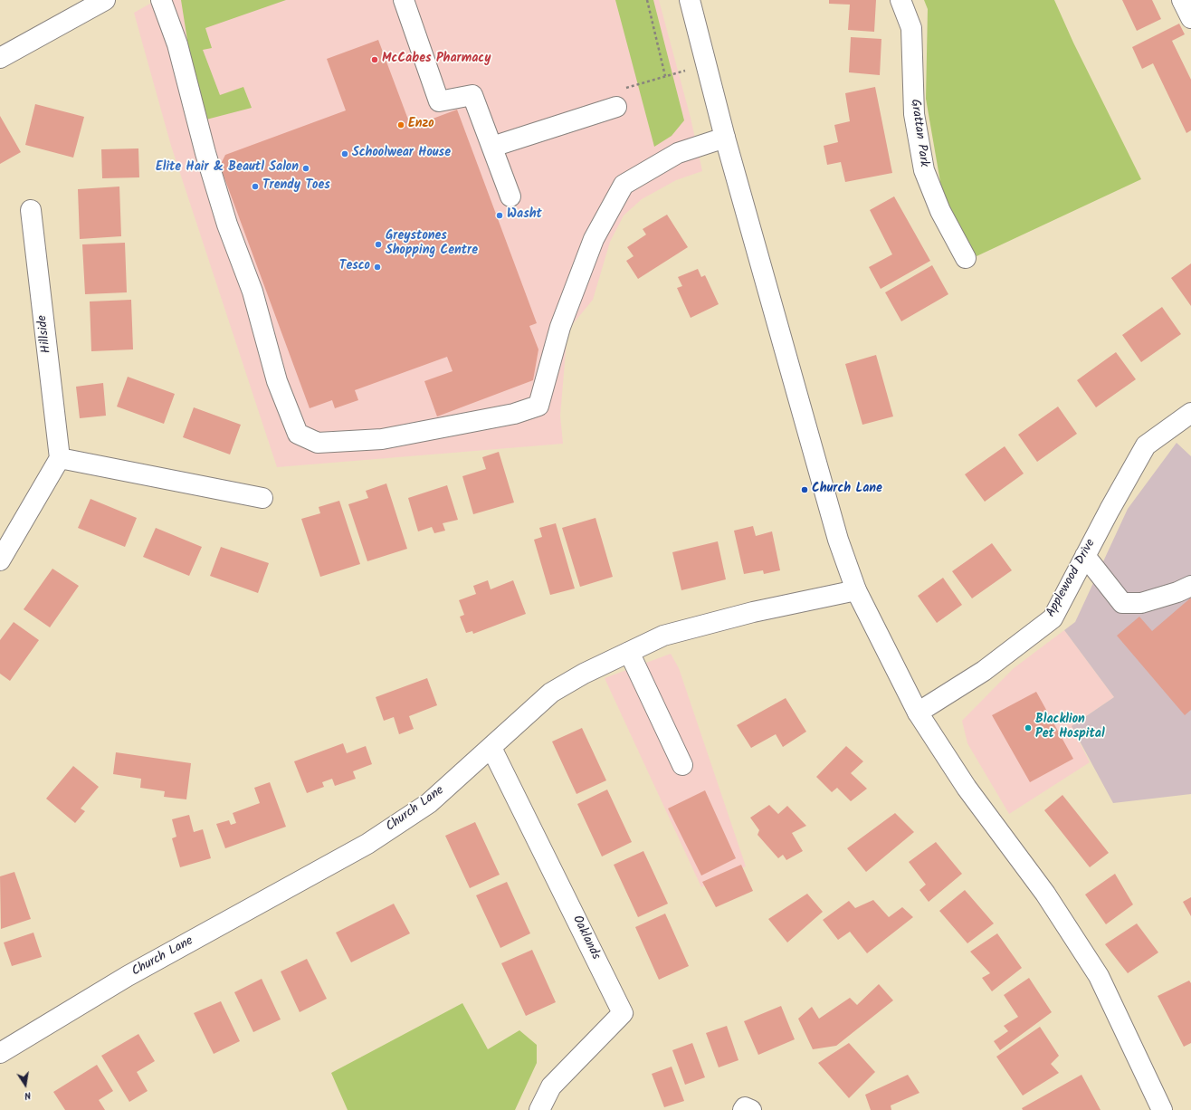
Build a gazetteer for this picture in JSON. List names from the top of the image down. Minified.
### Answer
{"streets":{"street":["Grattan Park","Hillside","Applewood Drive","Church Lane","Oaklands"]},"crossings":[["Church Lane","Oaklands"]],"places":["McCabes Pharmacy","Enzo","Schoolwear House","Elite Hair & Beautl Salon","Trendy Toes","Washt","Greystones Shopping Centre","Tesco","Church Lane","Blacklion Pet Hospital"],"north":"bottom"}
